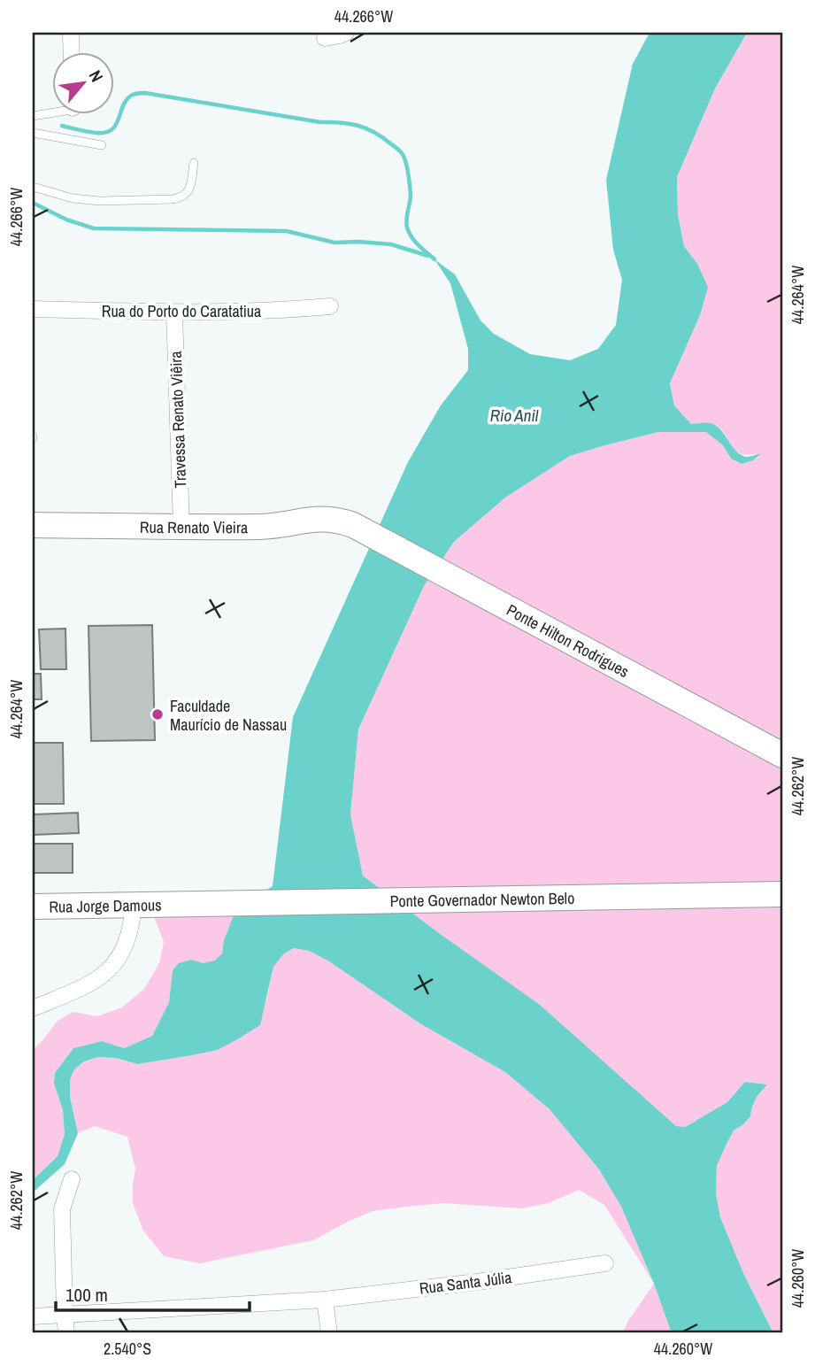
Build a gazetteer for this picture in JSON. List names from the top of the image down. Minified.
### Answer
{"streets":{"main road":["Rua Renato Vieira","Ponte Hilton Rodrigues","Ponte Governador Newton Belo","Rua Jorge Damous"],"street":["Rua do Porto do Caratatiua","Travessa Renato Viêira","Rua Santa Júlia"]},"crossings":[["Rua do Porto do Caratatiua","Travessa Renato Viêira"],["Travessa Renato Viêira","Rua Renato Vieira"],["Rua Renato Vieira","Ponte Hilton Rodrigues"],["Ponte Governador Newton Belo","Rua Jorge Damous"]],"water":["Rio Anil"],"places":["Faculdade Maurício de Nassau"],"scale_bar":"100 m","north":"top right","coordinates":["44.266°W","44.264°W","44.262°W","44.260°W","2.540°S"]}
